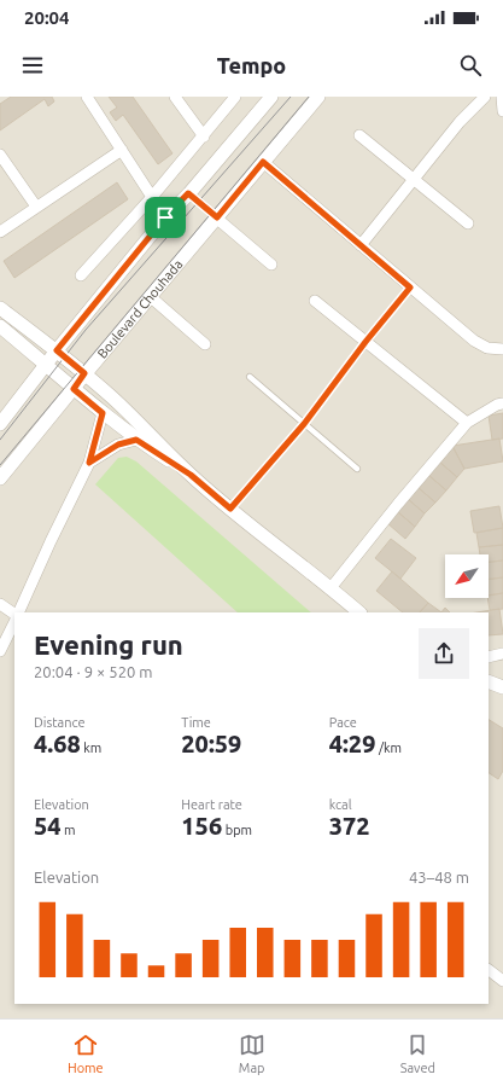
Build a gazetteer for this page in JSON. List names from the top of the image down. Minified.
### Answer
{"streets":{"street":["Boulevard Chouhada"]},"north":"bottom left","page":{"status":"20:04","header":"Tempo","heading":["Evening run","20:04 · 9 × 520 m"],"stats":[["Distance","4.68 km"],["Time","20:59"],["Pace","4:29 /km"],["Elevation","54 m"],["Heart rate","156 bpm"],["kcal","372"]],"chart":["Elevation","43–48 m"],"tabs":["Home","Map","Saved"]}}
